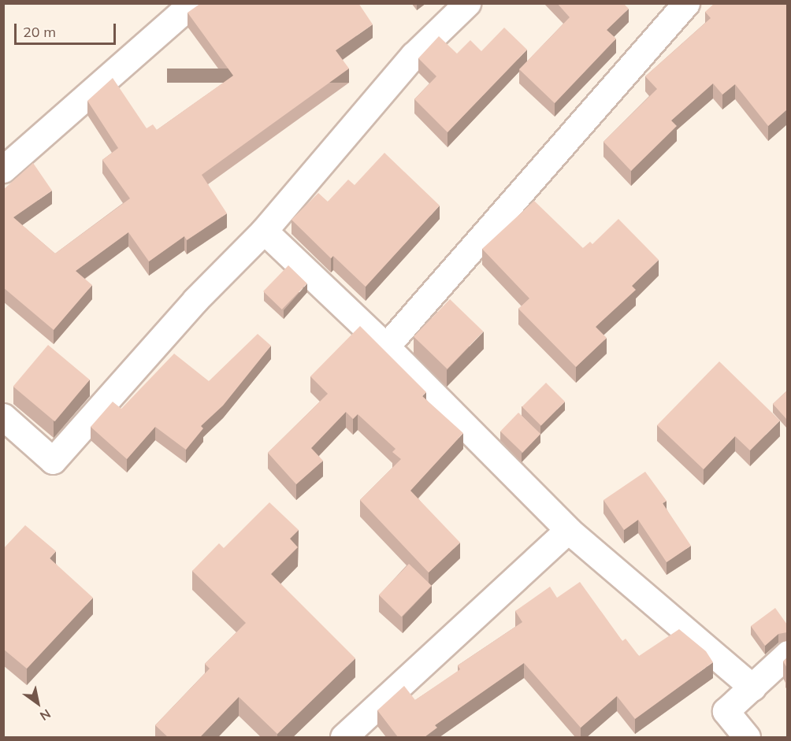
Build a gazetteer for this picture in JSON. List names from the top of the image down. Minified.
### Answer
{"scale_bar":"20 m","north":"bottom right"}
